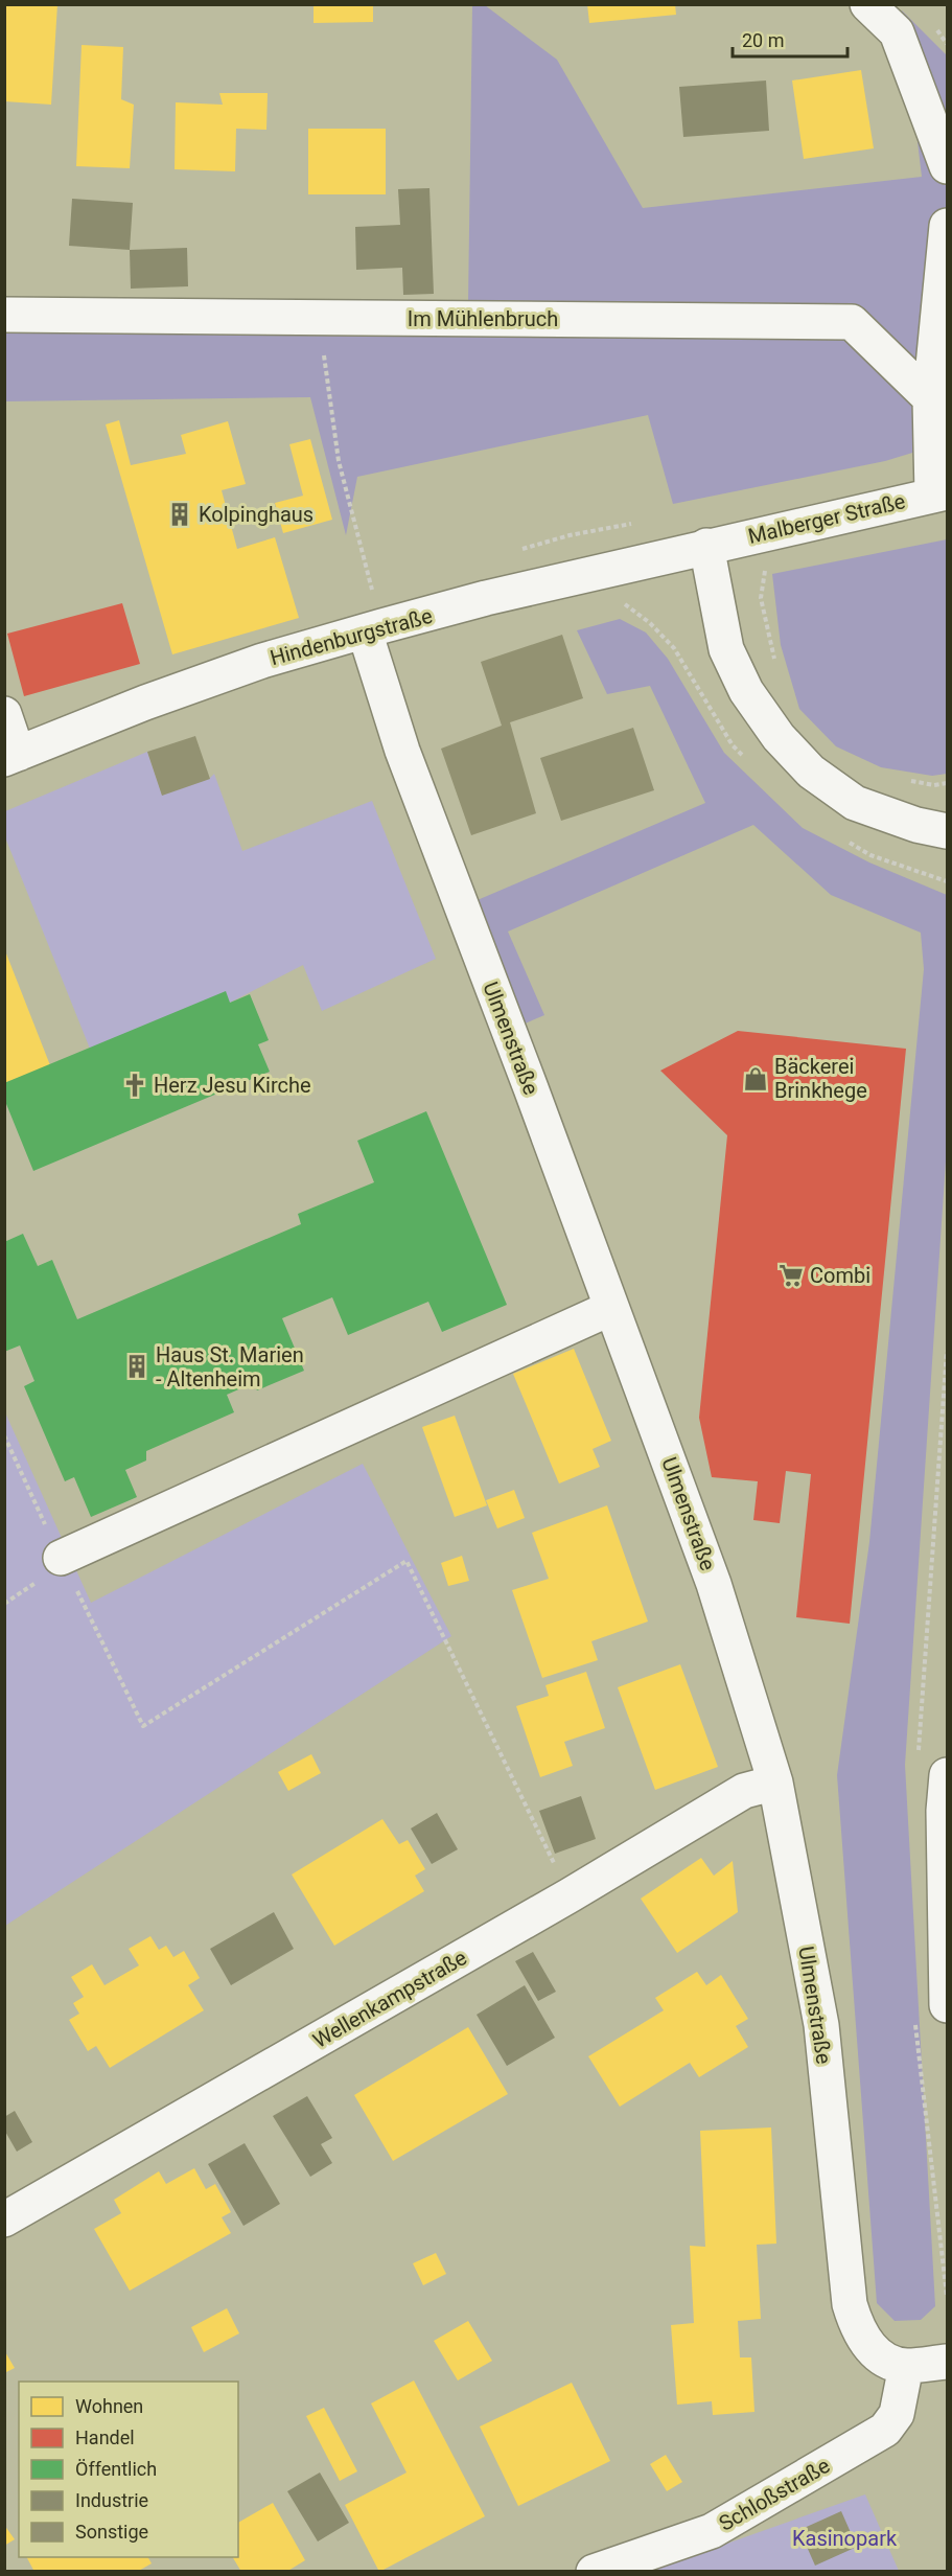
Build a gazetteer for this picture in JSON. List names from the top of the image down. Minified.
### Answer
{"streets":{"street":["Im Mühlenbruch","Malberger Straße","Hindenburgstraße","Ulmenstraße","Wellenkampstraße","Schloßstraße"]},"crossings":[["Malberger Straße","Hindenburgstraße"],["Hindenburgstraße","Ulmenstraße"],["Ulmenstraße","Wellenkampstraße"],["Ulmenstraße","Schloßstraße"]],"parks":["Kasinopark"],"places":{"building":["Kolpinghaus","Haus St. Marien - Altenheim"],"shop":["Bäckerei Brinkhege"],"church":["Herz Jesu Kirche"],"supermarket":["Combi"]},"legend":["Wohnen","Handel","Öffentlich","Industrie","Sonstige"],"scale_bar":"20 m"}
